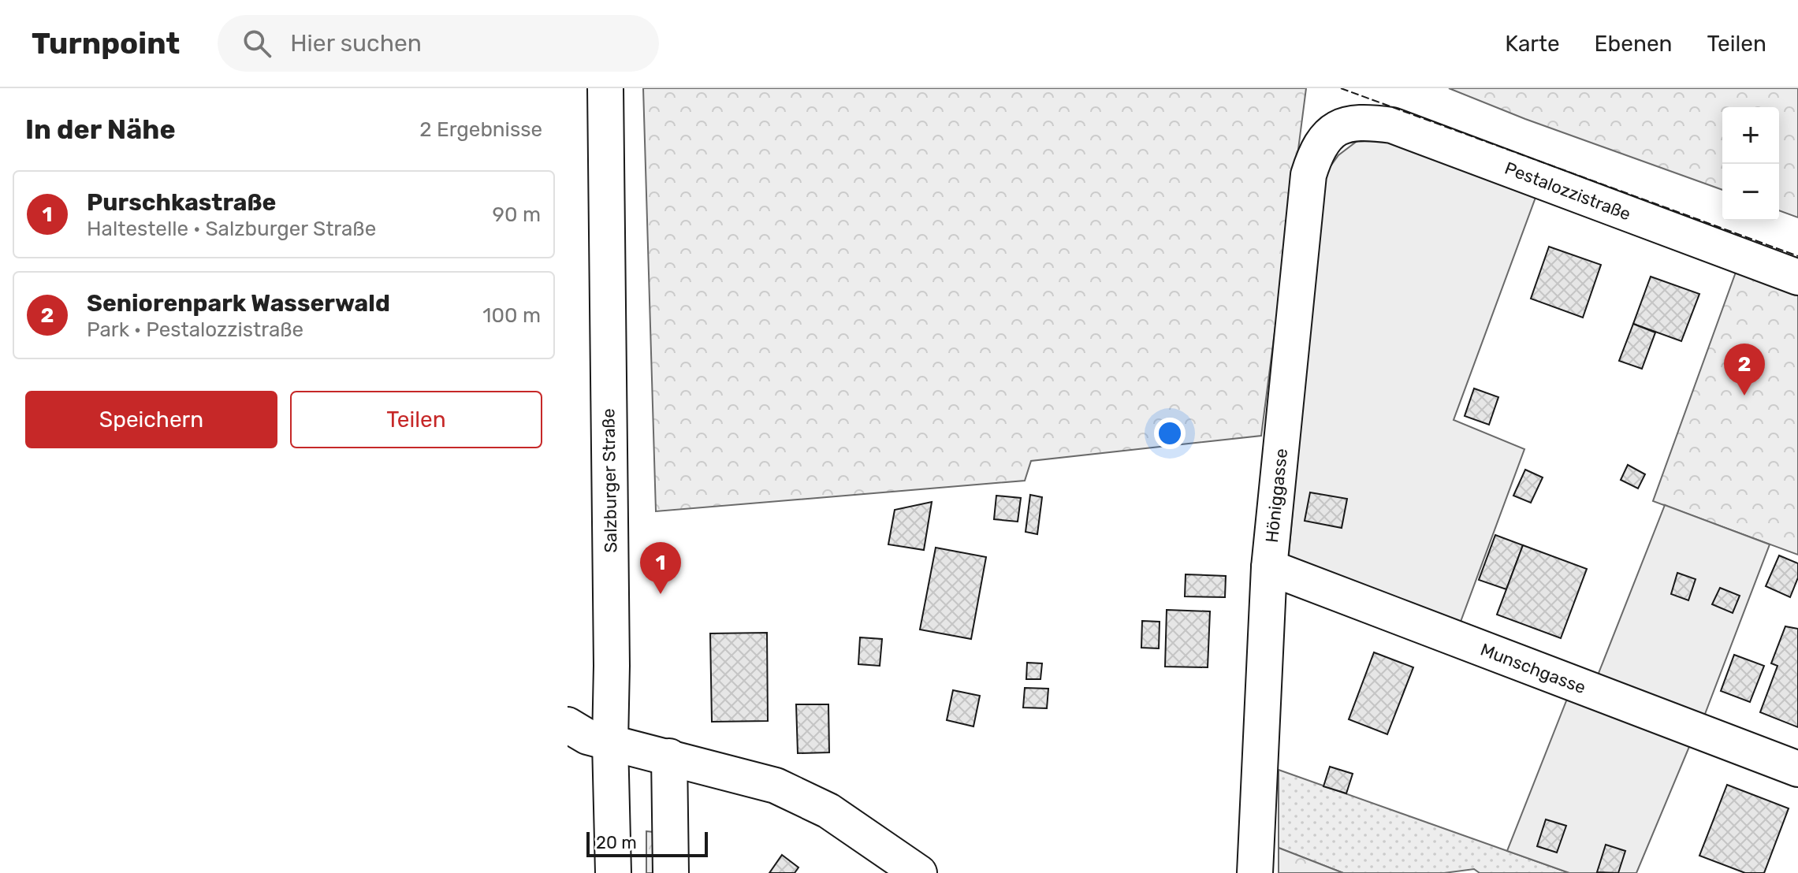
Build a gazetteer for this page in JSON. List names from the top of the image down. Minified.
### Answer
{"streets":{"street":["Pestalozzistraße","Salzburger Straße","Höniggasse","Munschgasse"]},"crossings":[["Pestalozzistraße","Höniggasse"],["Höniggasse","Munschgasse"]],"scale_bar":"20 m","page":{"header":"Turnpoint","search":"Hier suchen","nav":["Karte","Ebenen","Teilen"],"heading":["In der Nähe","2 Ergebnisse"],"map_buttons":["+","−"],"list":[{"mark":"1","name":"Purschkastraße","note":"Haltestelle · Salzburger Straße","value":"90 m"},{"mark":"2","name":"Seniorenpark Wasserwald","note":"Park · Pestalozzistraße","value":"100 m"}],"pins":["2","1"],"buttons":["Speichern","Teilen"],"scale":"20 m"}}
